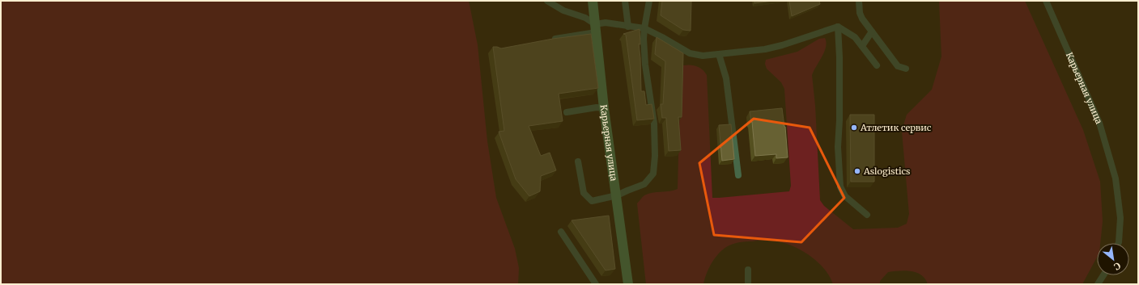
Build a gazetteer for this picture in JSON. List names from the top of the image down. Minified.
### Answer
{"streets":{"street":["Карьерная улица"]},"places":["Атлетик сервис","Aslogistics"],"north":"bottom right"}
